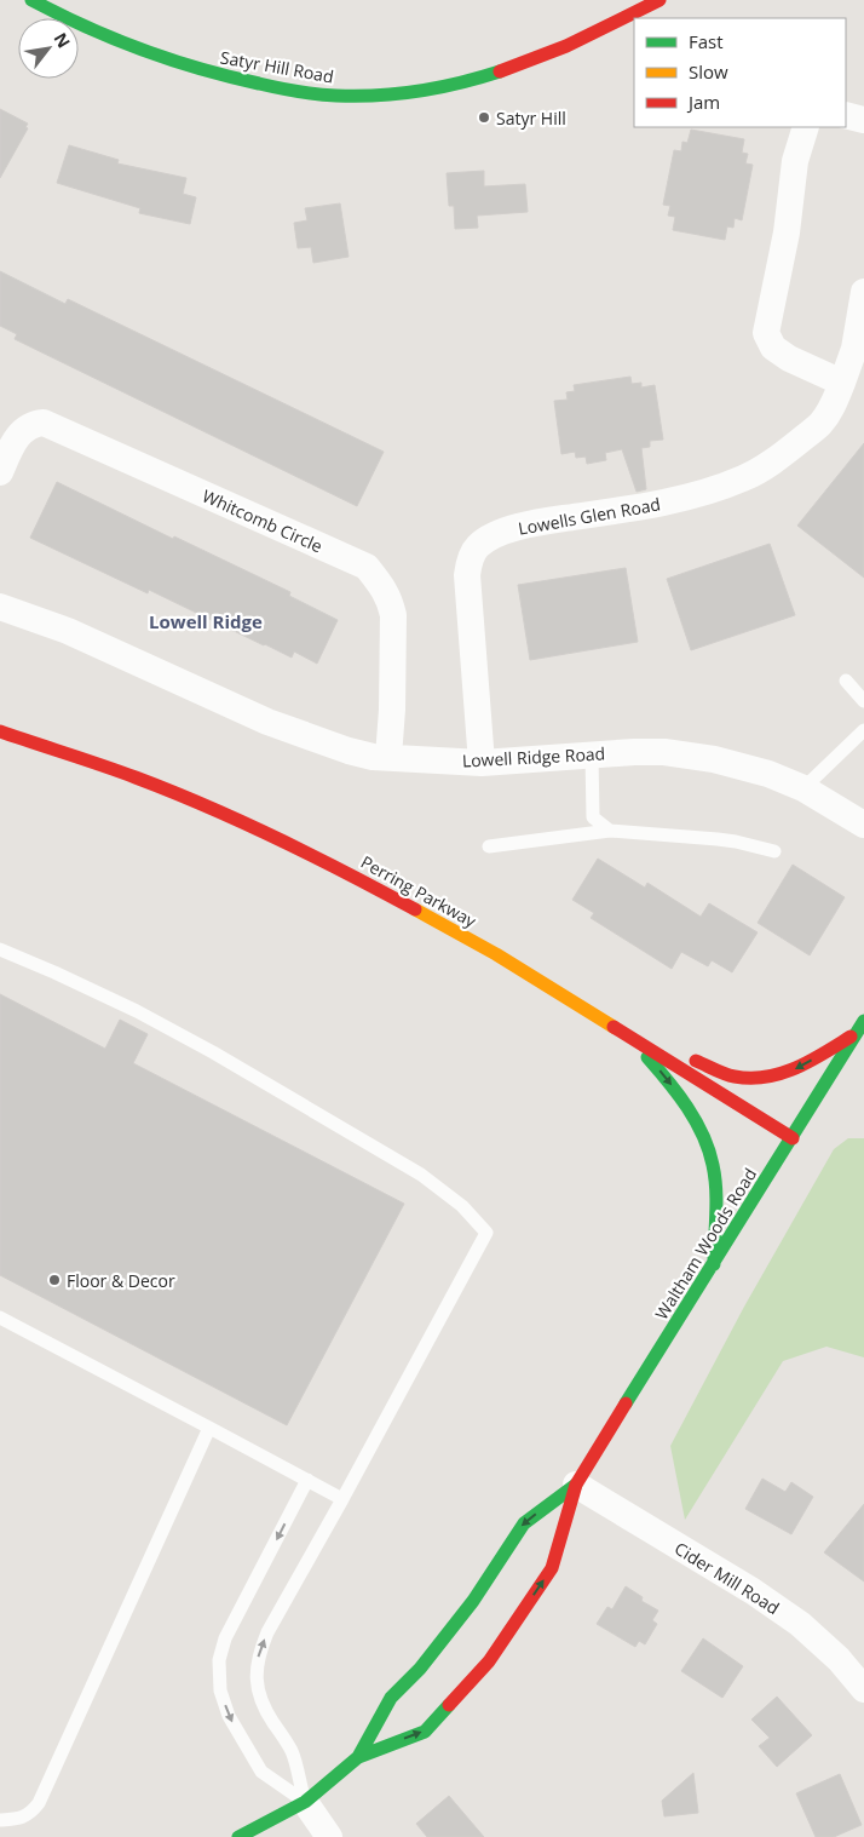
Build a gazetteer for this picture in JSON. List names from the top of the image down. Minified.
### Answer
{"streets":{"street":["Satyr Hill Road","Lowells Glen Road","Whitcomb Circle","Lowell Ridge Road","Perring Parkway","Waltham Woods Road","Cider Mill Road"]},"crossings":[["Lowells Glen Road","Lowell Ridge Road"],["Whitcomb Circle","Lowell Ridge Road"],["Perring Parkway","Waltham Woods Road"],["Waltham Woods Road","Cider Mill Road"]],"districts":["Lowell Ridge"],"places":["Satyr Hill","Floor & Decor"],"legend":["Fast","Slow","Jam"],"north":"top right"}
